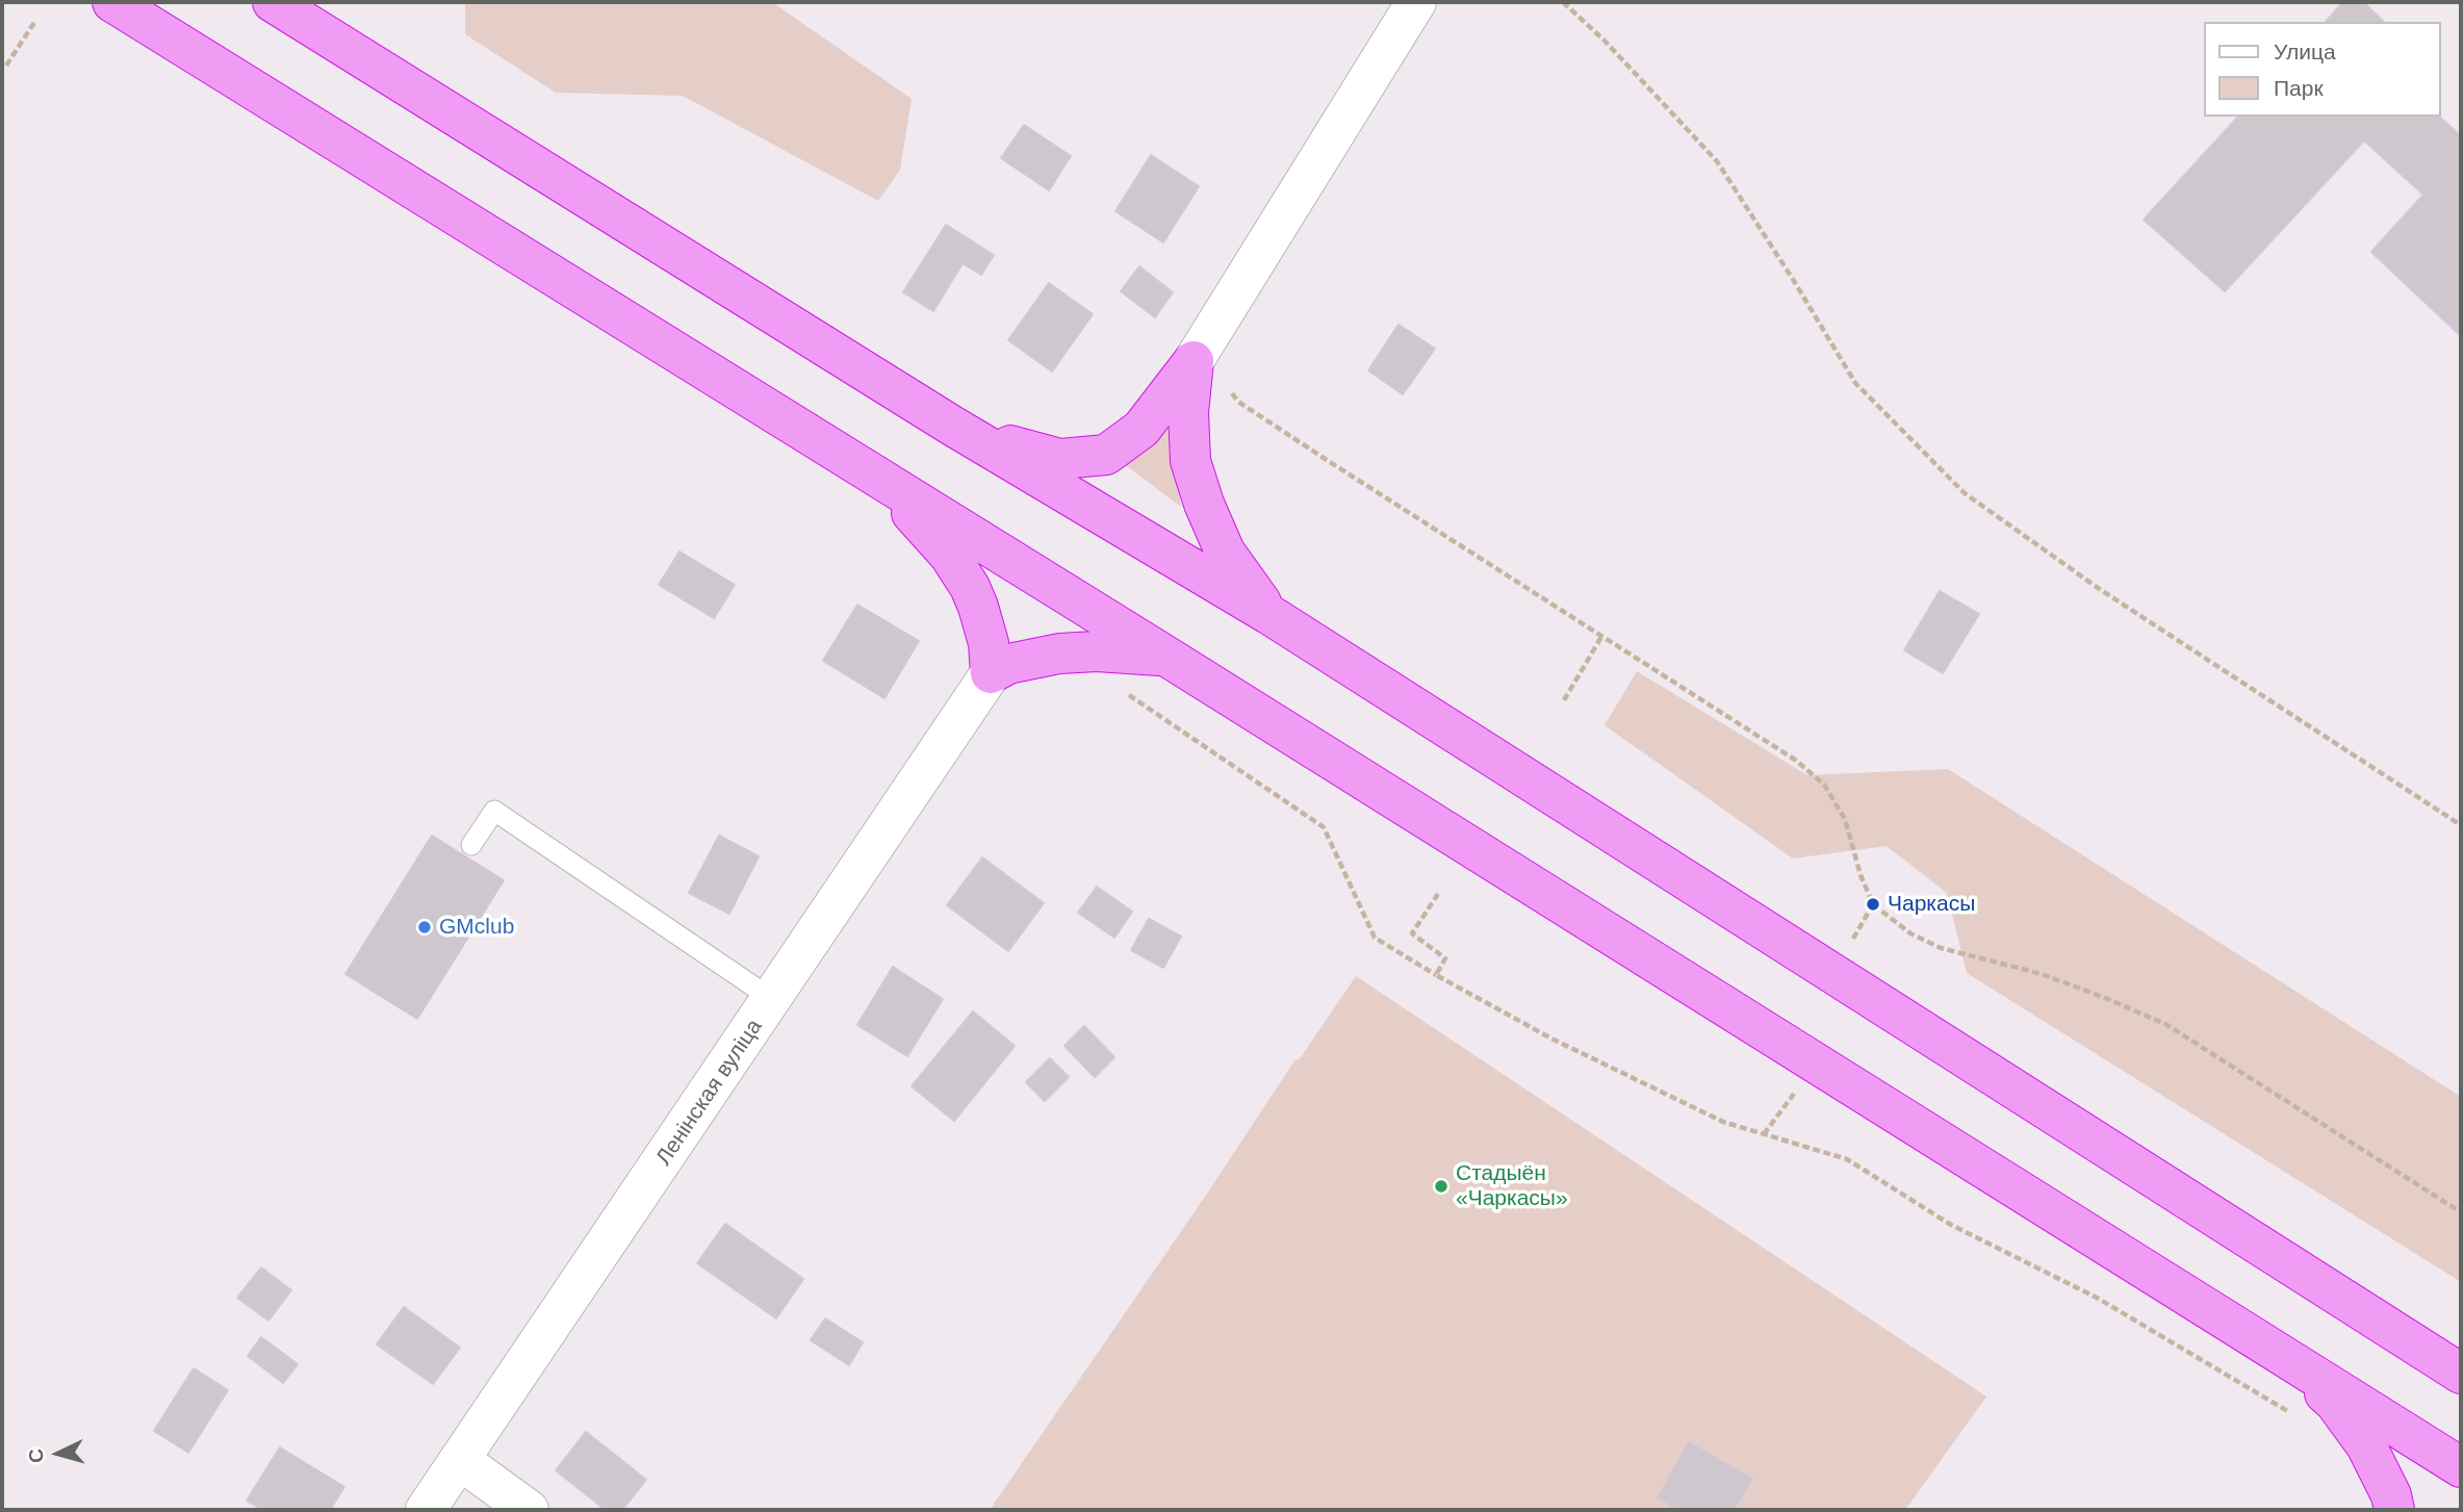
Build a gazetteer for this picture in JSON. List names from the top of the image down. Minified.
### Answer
{"streets":{"street":["Ленінская вуліца"]},"places":["Чаркасы","GMclub","Стадыён «Чаркасы»"],"legend":["Улица","Парк"],"north":"left"}
